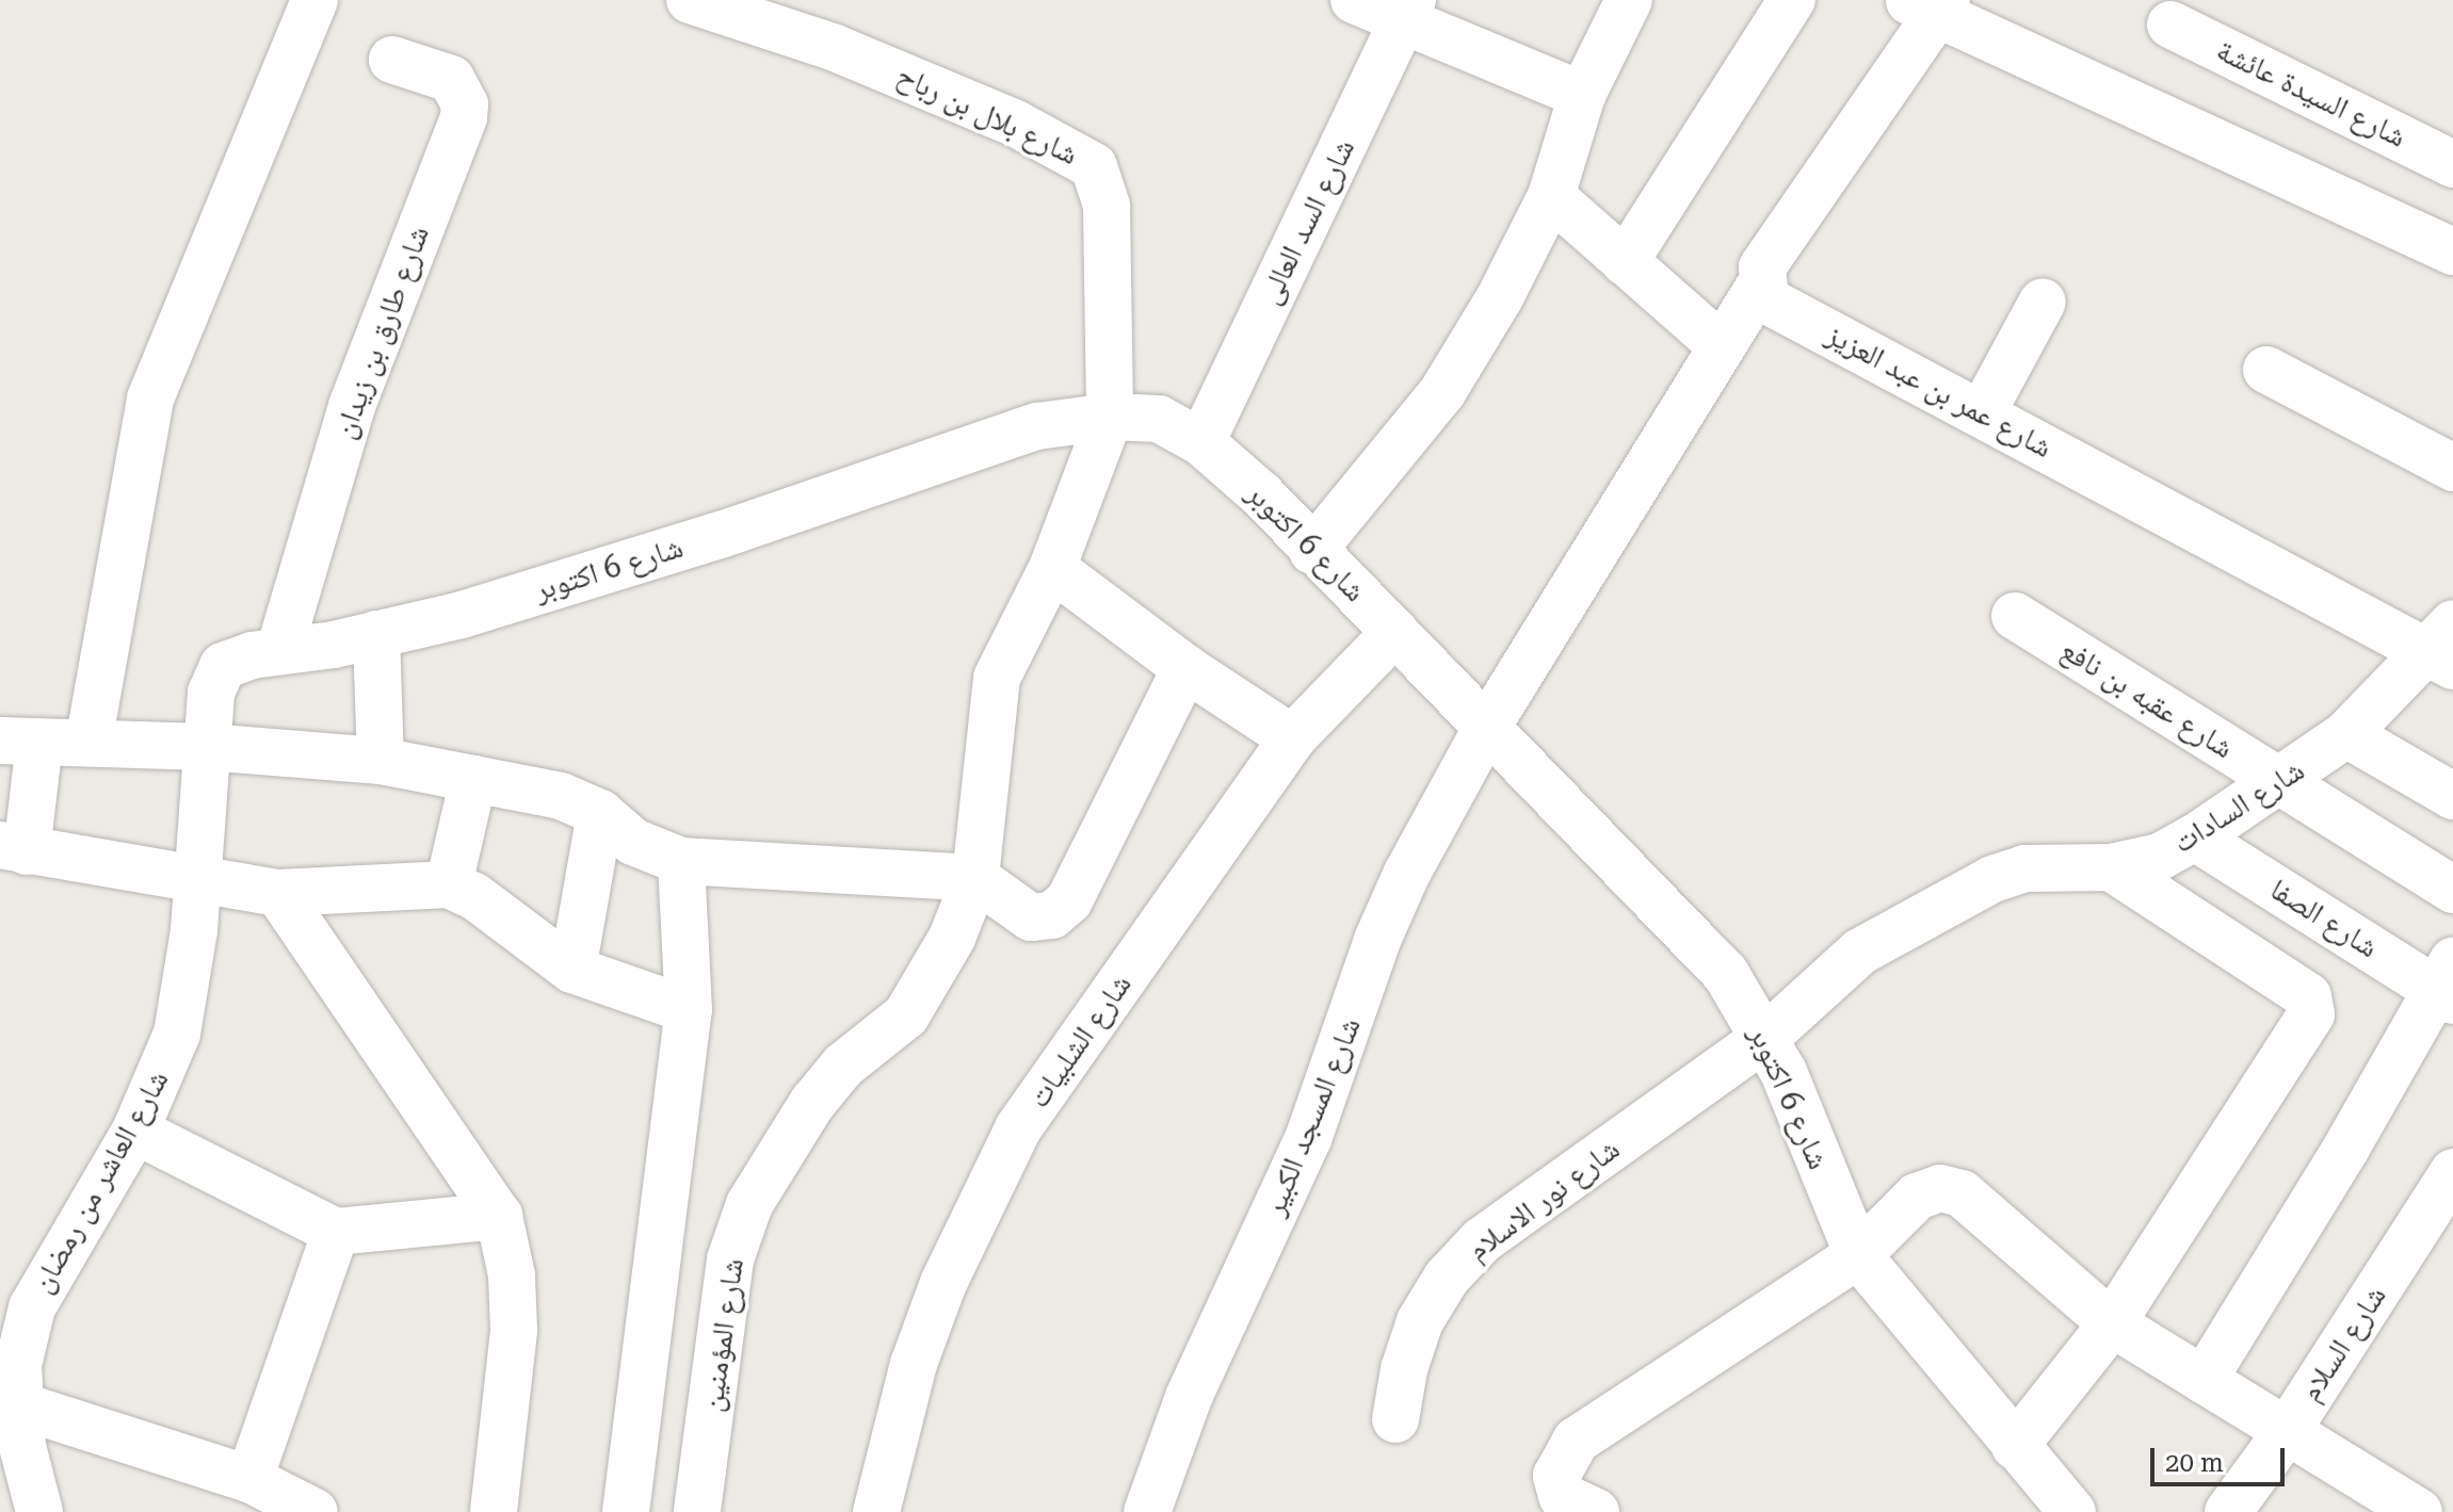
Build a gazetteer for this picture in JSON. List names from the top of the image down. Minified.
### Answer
{"streets":{"street":["شارع السيدة عائشة","شارع بلال بن رباح","شارع السد العالى","شارع طارق بن زيدان","شارع عمر بن عبد العزيز","شارع 6 اكتوبر","شارع عقبه بن نافع","شارع السادات","شارع الصفا","شارع الشلبيات","شارع المسجد الكبير","شارع العاشر من رمضان","شارع نور الاسلام","شارع المؤمنين","شارع السلام"]},"crossings":[["شارع بلال بن رباح","شارع 6 اكتوبر"],["شارع بلال بن رباح","شارع المؤمنين"],["شارع السد العالى","شارع 6 اكتوبر"],["شارع طارق بن زيدان","شارع 6 اكتوبر"],["شارع عمر بن عبد العزيز","شارع السادات"],["شارع عمر بن عبد العزيز","شارع المسجد الكبير"],["شارع 6 اكتوبر","شارع السادات"],["شارع 6 اكتوبر","شارع الشلبيات"],["شارع 6 اكتوبر","شارع المسجد الكبير"],["شارع 6 اكتوبر","شارع العاشر من رمضان"],["شارع 6 اكتوبر","شارع نور الاسلام"],["شارع 6 اكتوبر","شارع المؤمنين"],["شارع عقبه بن نافع","شارع السادات"],["شارع السادات","شارع الصفا"],["شارع السادات","شارع نور الاسلام"]],"scale_bar":"20 m"}
